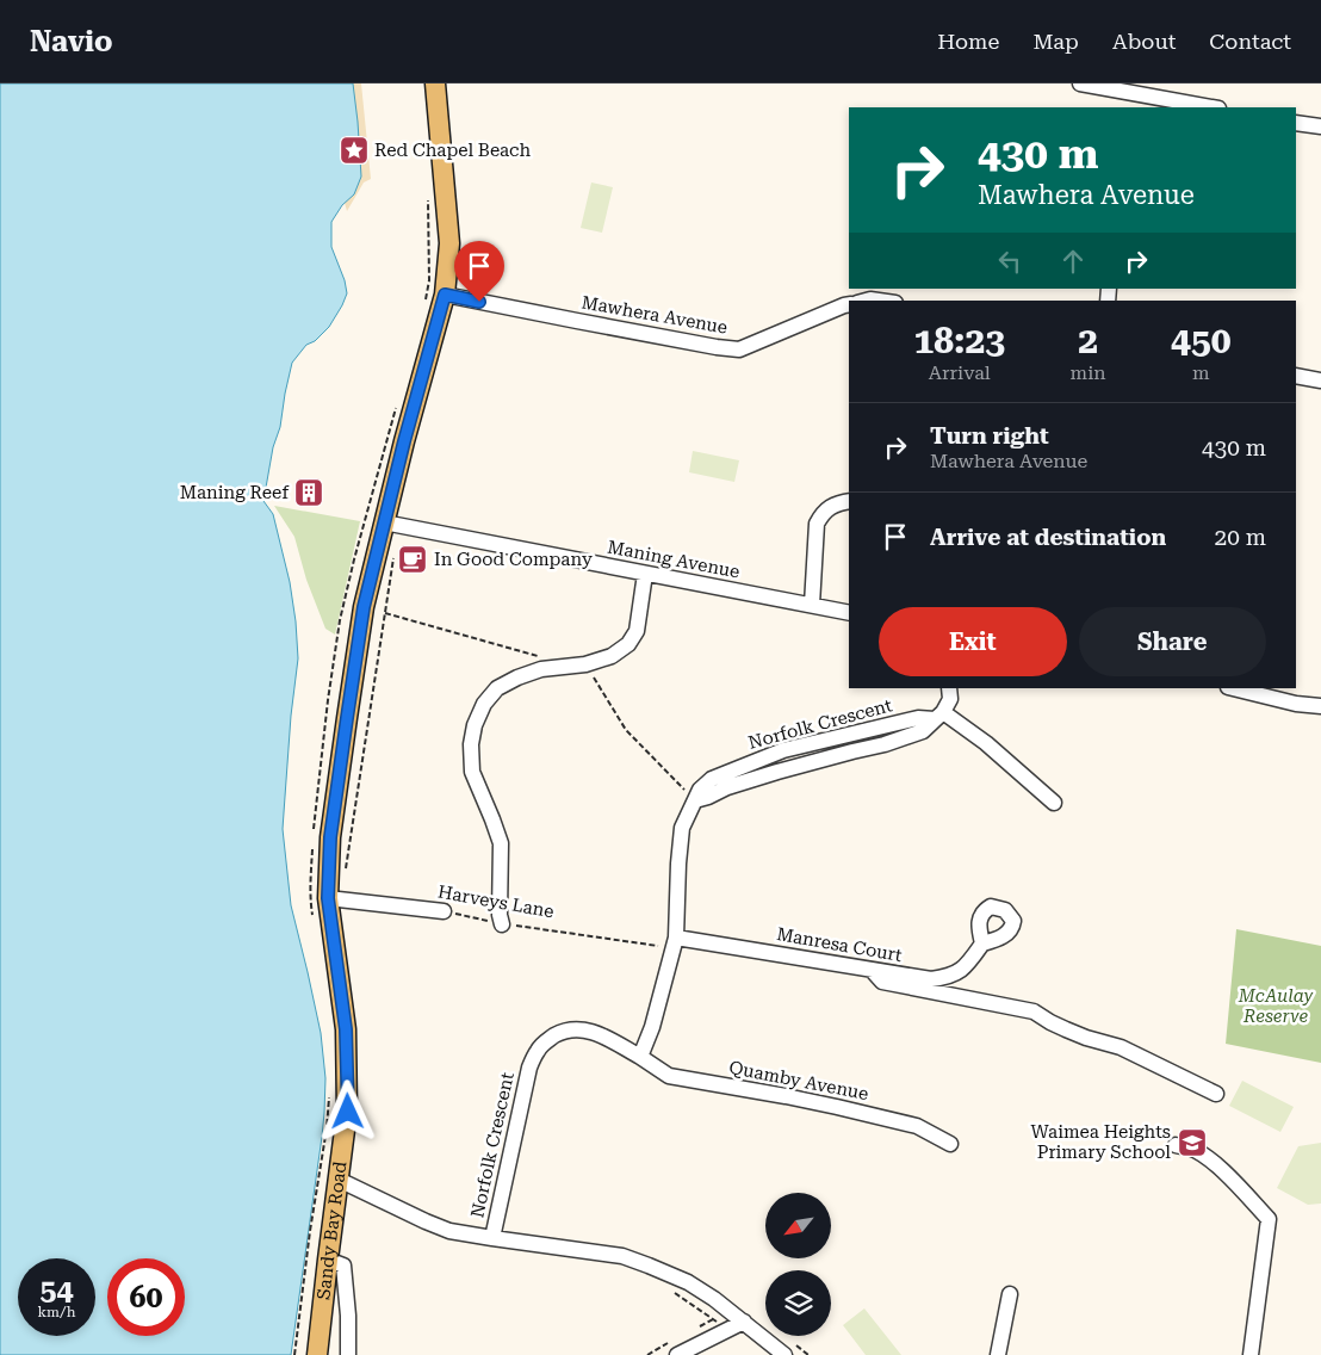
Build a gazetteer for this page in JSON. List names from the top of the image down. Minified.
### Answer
{"streets":{"main road":["Sandy Bay Road"],"street":["Mawhera Avenue","Maning Avenue","Norfolk Crescent","Harveys Lane","Manresa Court","Quamby Avenue"]},"crossings":[["Mawhera Avenue","Sandy Bay Road"],["Maning Avenue","Sandy Bay Road"],["Norfolk Crescent","Manresa Court"],["Norfolk Crescent","Quamby Avenue"],["Harveys Lane","Sandy Bay Road"]],"parks":["McAulay Reserve"],"places":{"place":["Red Chapel Beach"],"building":["Maning Reef"],"cafe":["In Good Company"],"school or university":["Waimea Heights Primary School"]},"north":"bottom left","page":{"header":"Navio","nav":["Home","Map","About","Contact"],"turn":["430 m","Mawhera Avenue"],"eta":["18:23","Arrival","2","min","450","m"],"list":[{"name":"Turn right","note":"Mawhera Avenue","value":"430 m"},{"name":"Arrive at destination","value":"20 m"}],"buttons":["Exit","Share"],"speed":"54 km/h","limit":"60"}}
